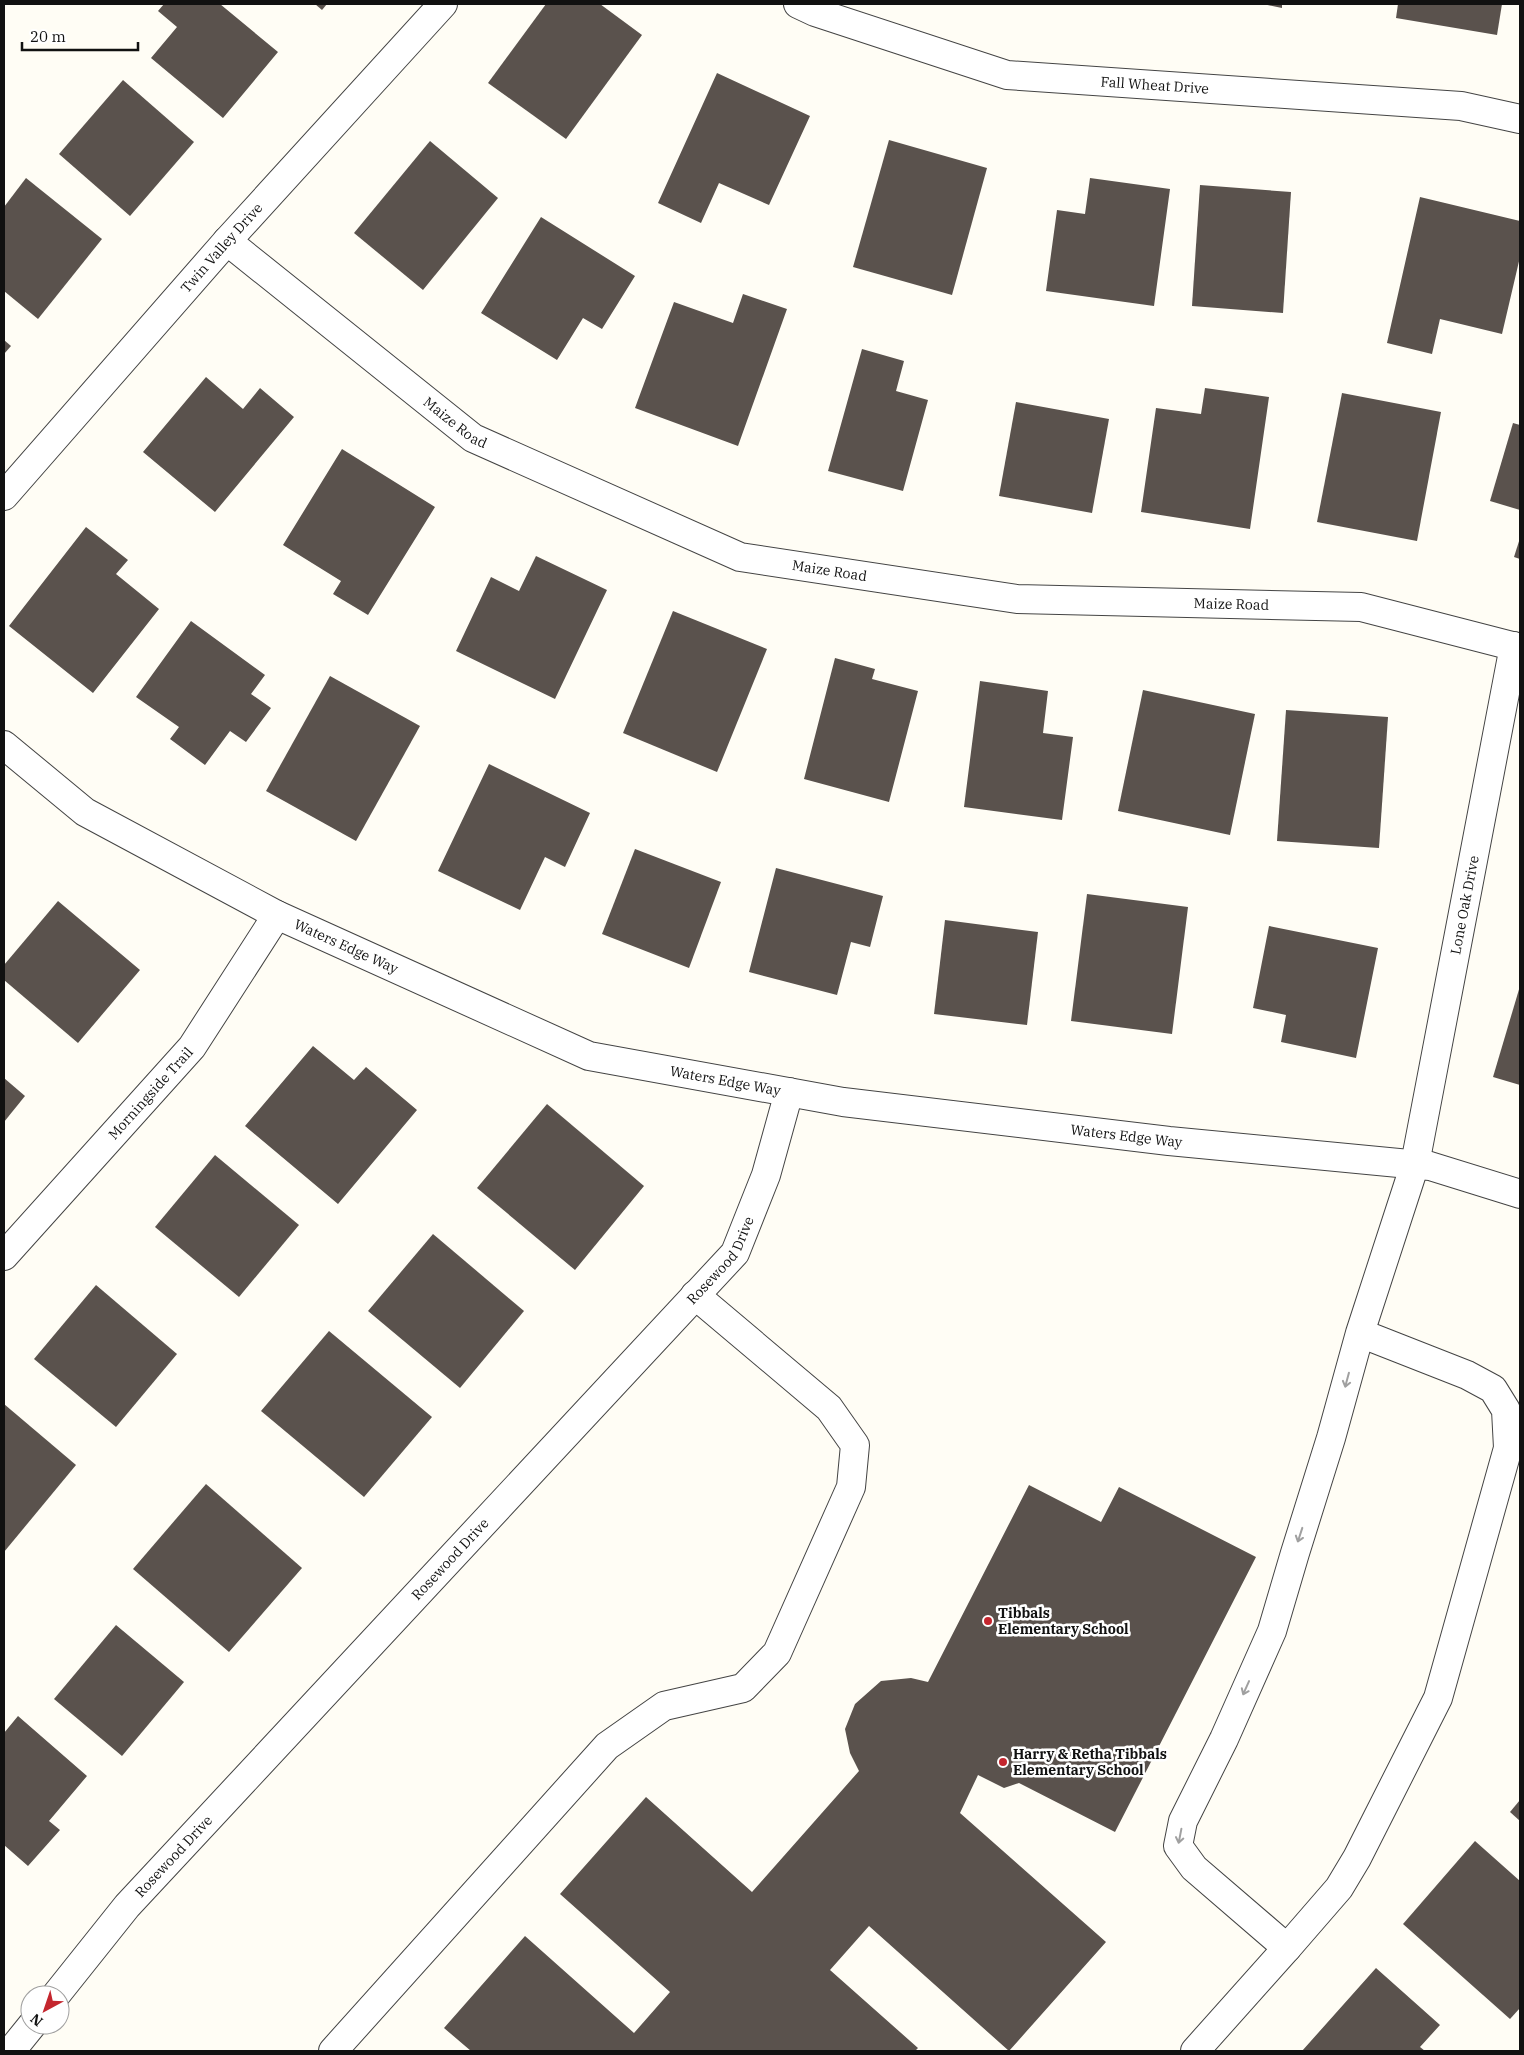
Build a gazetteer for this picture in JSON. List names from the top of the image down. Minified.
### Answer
{"streets":{"street":["Fall Wheat Drive","Twin Valley Drive","Maize Road","Lone Oak Drive","Waters Edge Way","Morningside Trail","Rosewood Drive"]},"crossings":[["Twin Valley Drive","Maize Road"],["Maize Road","Lone Oak Drive"],["Lone Oak Drive","Waters Edge Way"],["Waters Edge Way","Morningside Trail"],["Waters Edge Way","Rosewood Drive"]],"one_way":["Lone Oak Drive"],"places":["Tibbals Elementary School","Harry & Retha Tibbals Elementary School"],"scale_bar":"20 m","north":"bottom left"}
